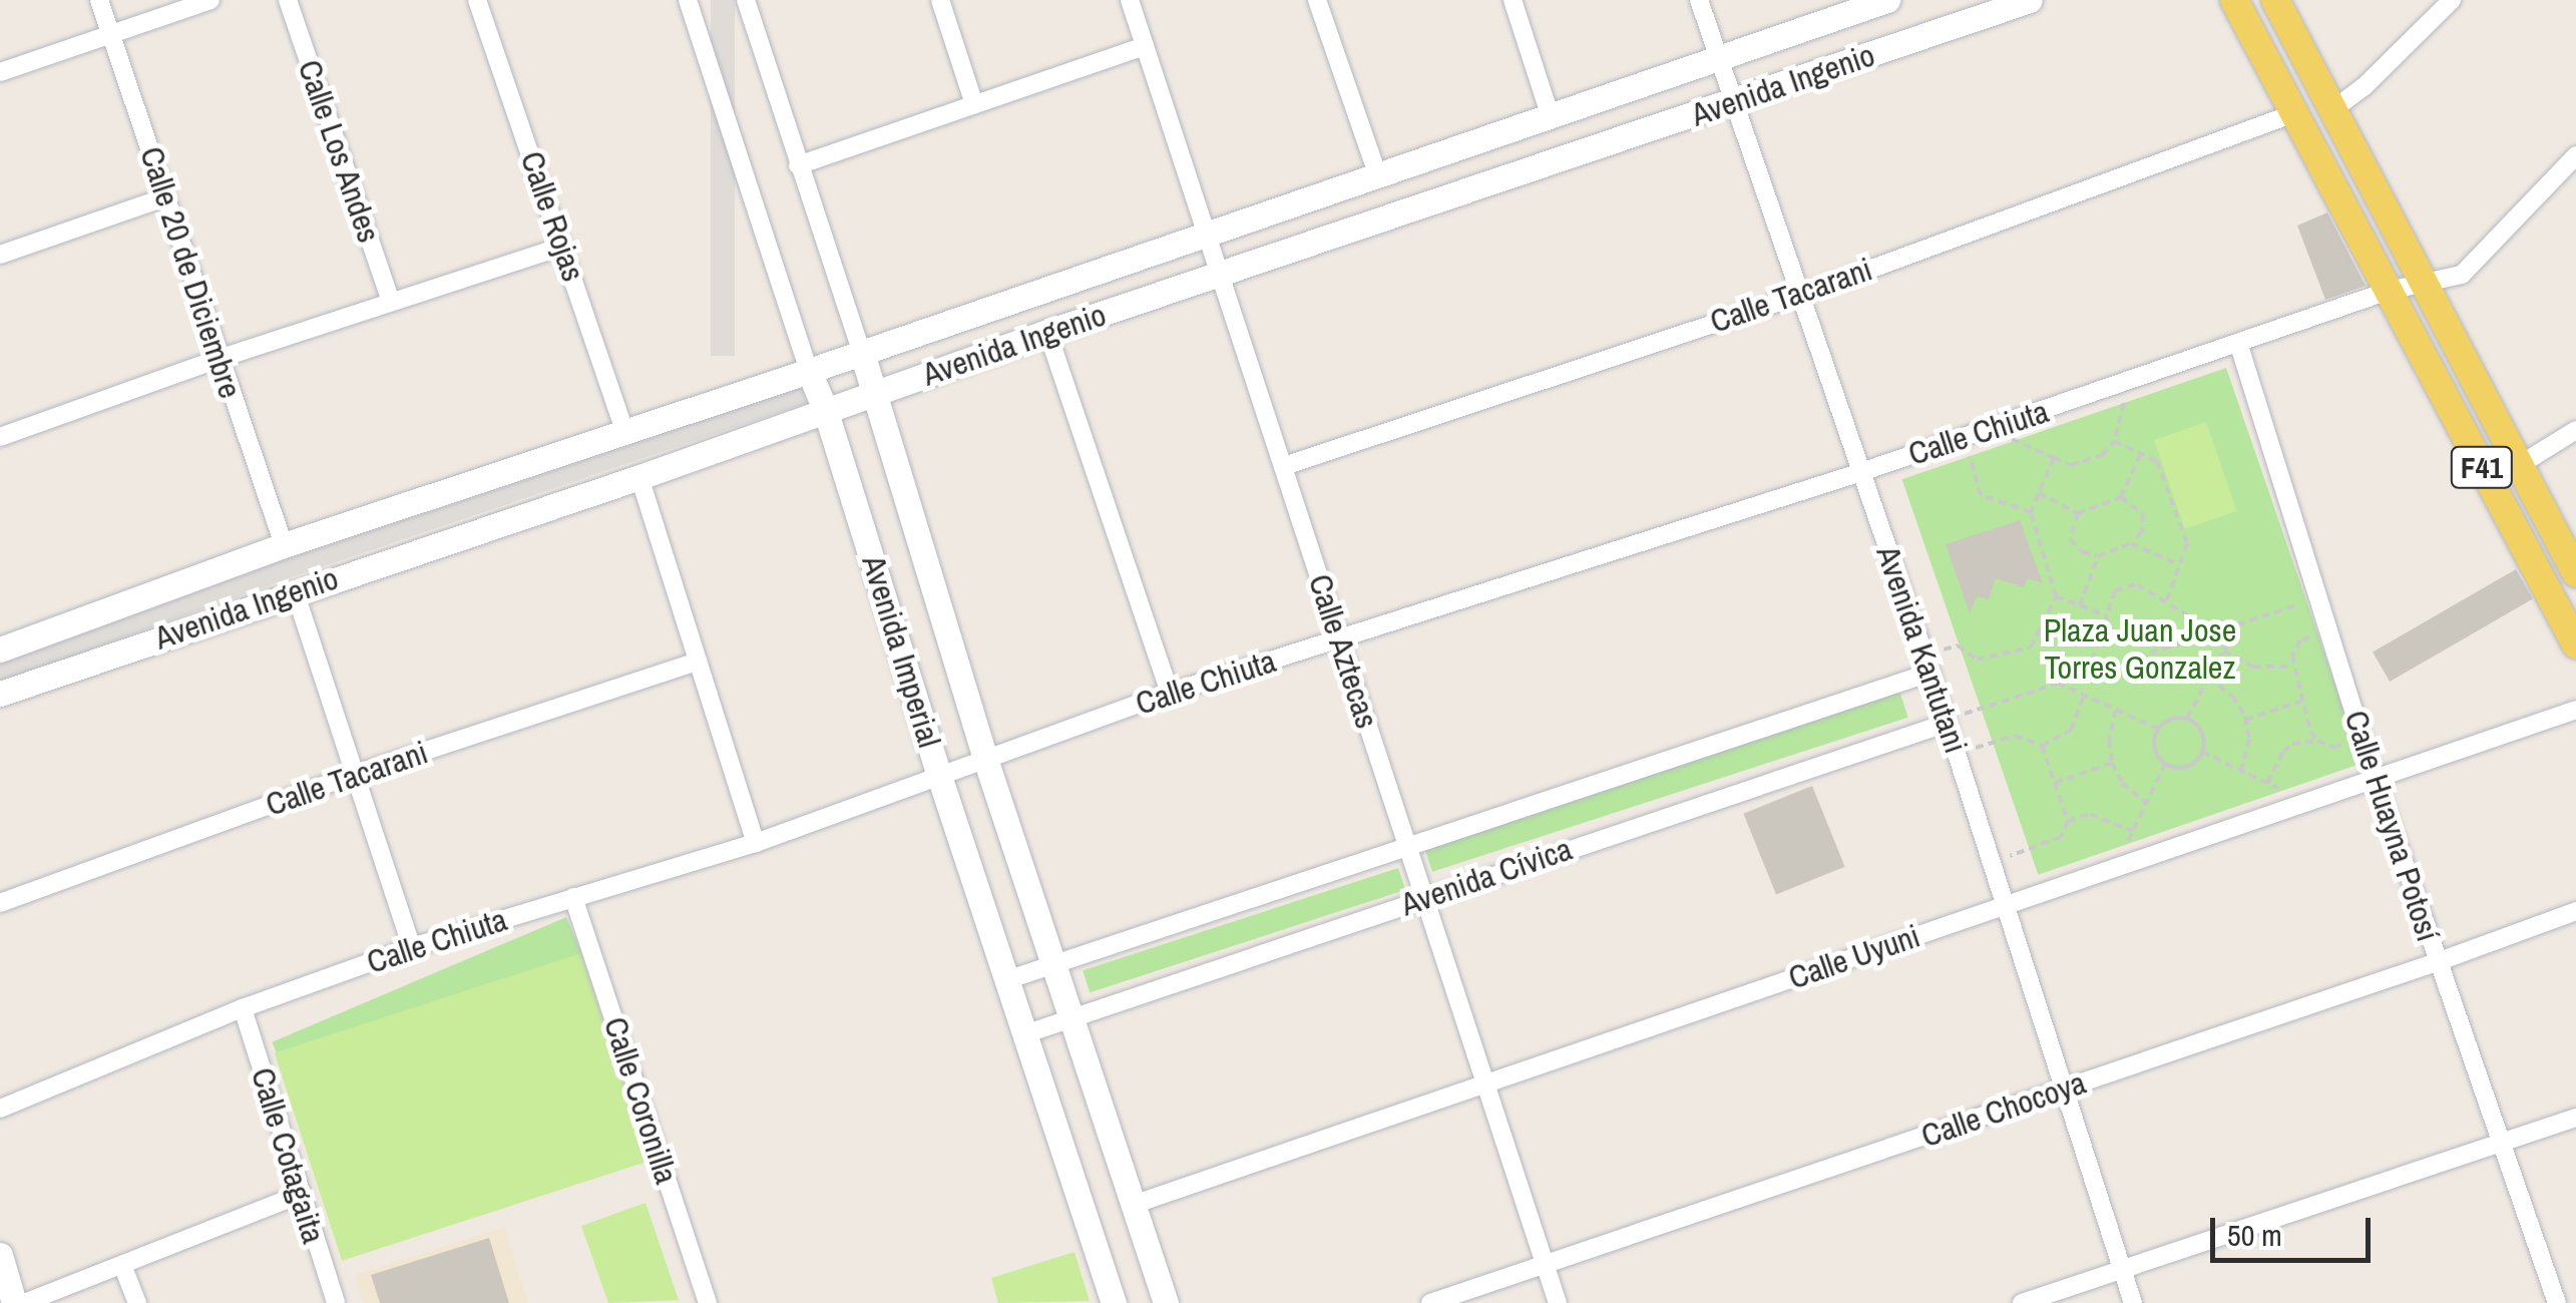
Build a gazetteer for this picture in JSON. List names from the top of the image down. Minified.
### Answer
{"streets":{"main road":["F41"],"street":["Avenida Ingenio","Calle Los Andes","Calle Rojas","Calle 20 de Diciembre","Calle Tacarani","Calle Chiuta","Avenida Kantutani","Avenida Imperial","Calle Aztecas","Calle Huayna Potosí","Avenida Cívica","Calle Uyuni","Calle Coronilla","Calle Chocoya","Calle Cotagaita"]},"crossings":[["Avenida Ingenio","Calle Rojas"],["Avenida Ingenio","Calle 20 de Diciembre"],["Avenida Ingenio","Avenida Kantutani"],["Avenida Ingenio","Avenida Imperial"],["Avenida Ingenio","Calle Aztecas"],["Calle Tacarani","F41"],["Calle Tacarani","Avenida Kantutani"],["Calle Tacarani","Calle Aztecas"],["Calle Chiuta","F41"],["Calle Chiuta","Avenida Kantutani"],["Calle Chiuta","Avenida Imperial"],["Calle Chiuta","Calle Aztecas"],["Calle Chiuta","Calle Huayna Potosí"],["Calle Chiuta","Calle Coronilla"],["Calle Chiuta","Calle Cotagaita"],["Avenida Kantutani","Avenida Cívica"],["Avenida Kantutani","Calle Uyuni"],["Avenida Kantutani","Calle Chocoya"],["Avenida Imperial","Avenida Cívica"],["Avenida Imperial","Calle Uyuni"],["Calle Aztecas","Avenida Cívica"],["Calle Aztecas","Calle Uyuni"],["Calle Aztecas","Calle Chocoya"],["Calle Huayna Potosí","Calle Uyuni"],["Calle Huayna Potosí","Calle Chocoya"]],"parks":["Plaza Juan Jose Torres Gonzalez"],"scale_bar":"50 m"}
